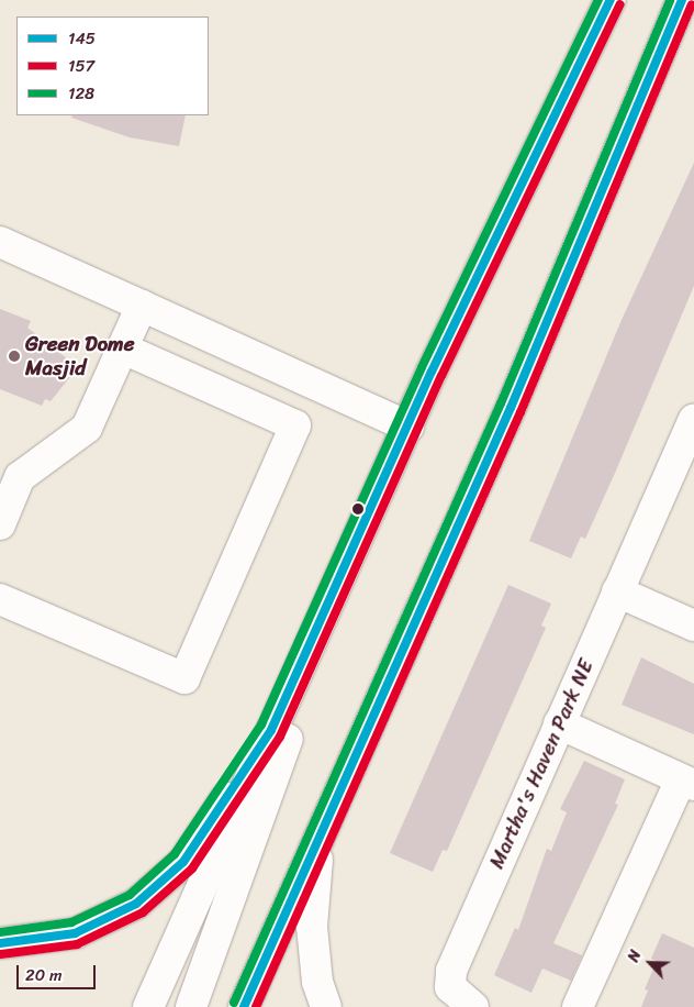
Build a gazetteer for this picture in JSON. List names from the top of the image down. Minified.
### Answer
{"streets":{"main road":["Martha's Haven Park NE"]},"places":["Green Dome Masjid"],"lines":["transit line 145","transit line 128","transit line 157"],"legend":["145","157","128"],"scale_bar":"20 m","north":"top left"}
